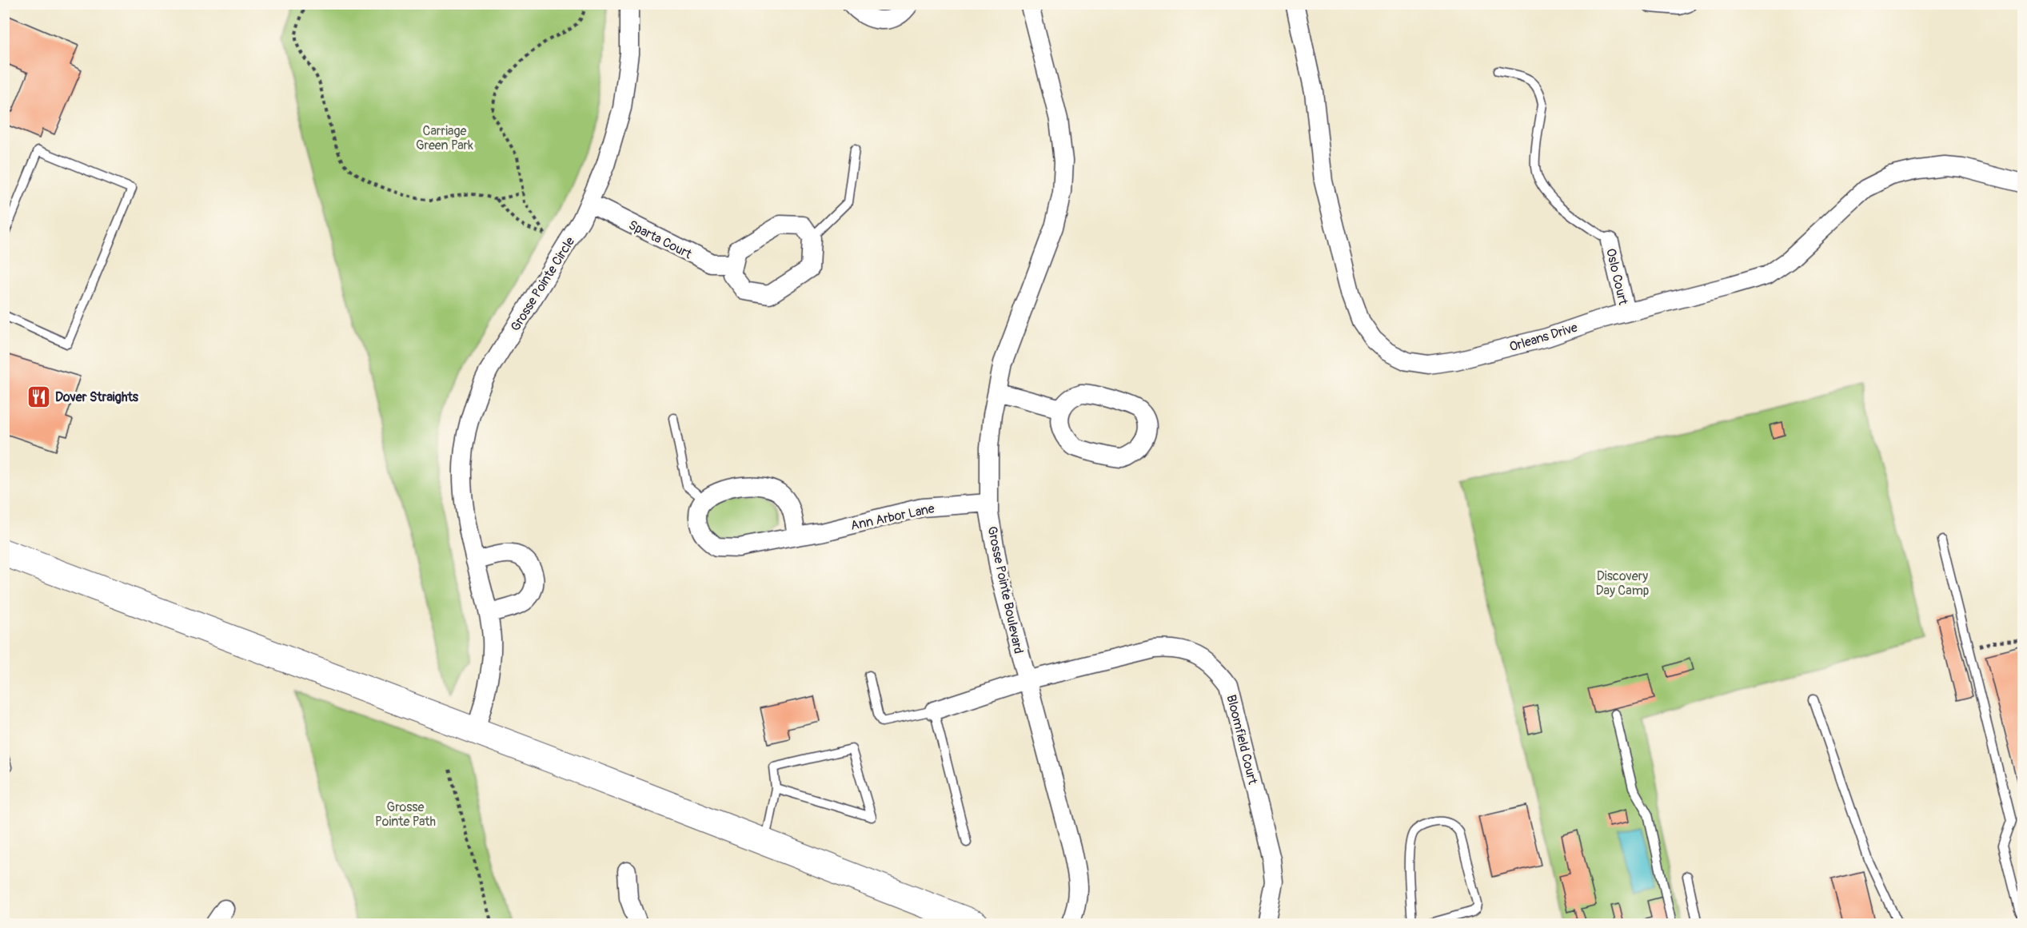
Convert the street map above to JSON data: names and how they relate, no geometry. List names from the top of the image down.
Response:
{
  "streets": {
    "street": [
      "Sparta Court",
      "Oslo Court",
      "Grosse Pointe Circle",
      "Orleans Drive",
      "Ann Arbor Lane",
      "Grosse Pointe Boulevard",
      "Bloomfield Court"
    ]
  },
  "crossings": [
    ["Sparta Court", "Grosse Pointe Circle"],
    ["Oslo Court", "Orleans Drive"],
    ["Ann Arbor Lane", "Grosse Pointe Boulevard"],
    ["Grosse Pointe Boulevard", "Bloomfield Court"]
  ],
  "parks": ["Carriage Green Park", "Discovery Day Camp", "Grosse Pointe Path"],
  "places": {
    "restaurant": ["Dover Straights"]
  }
}
